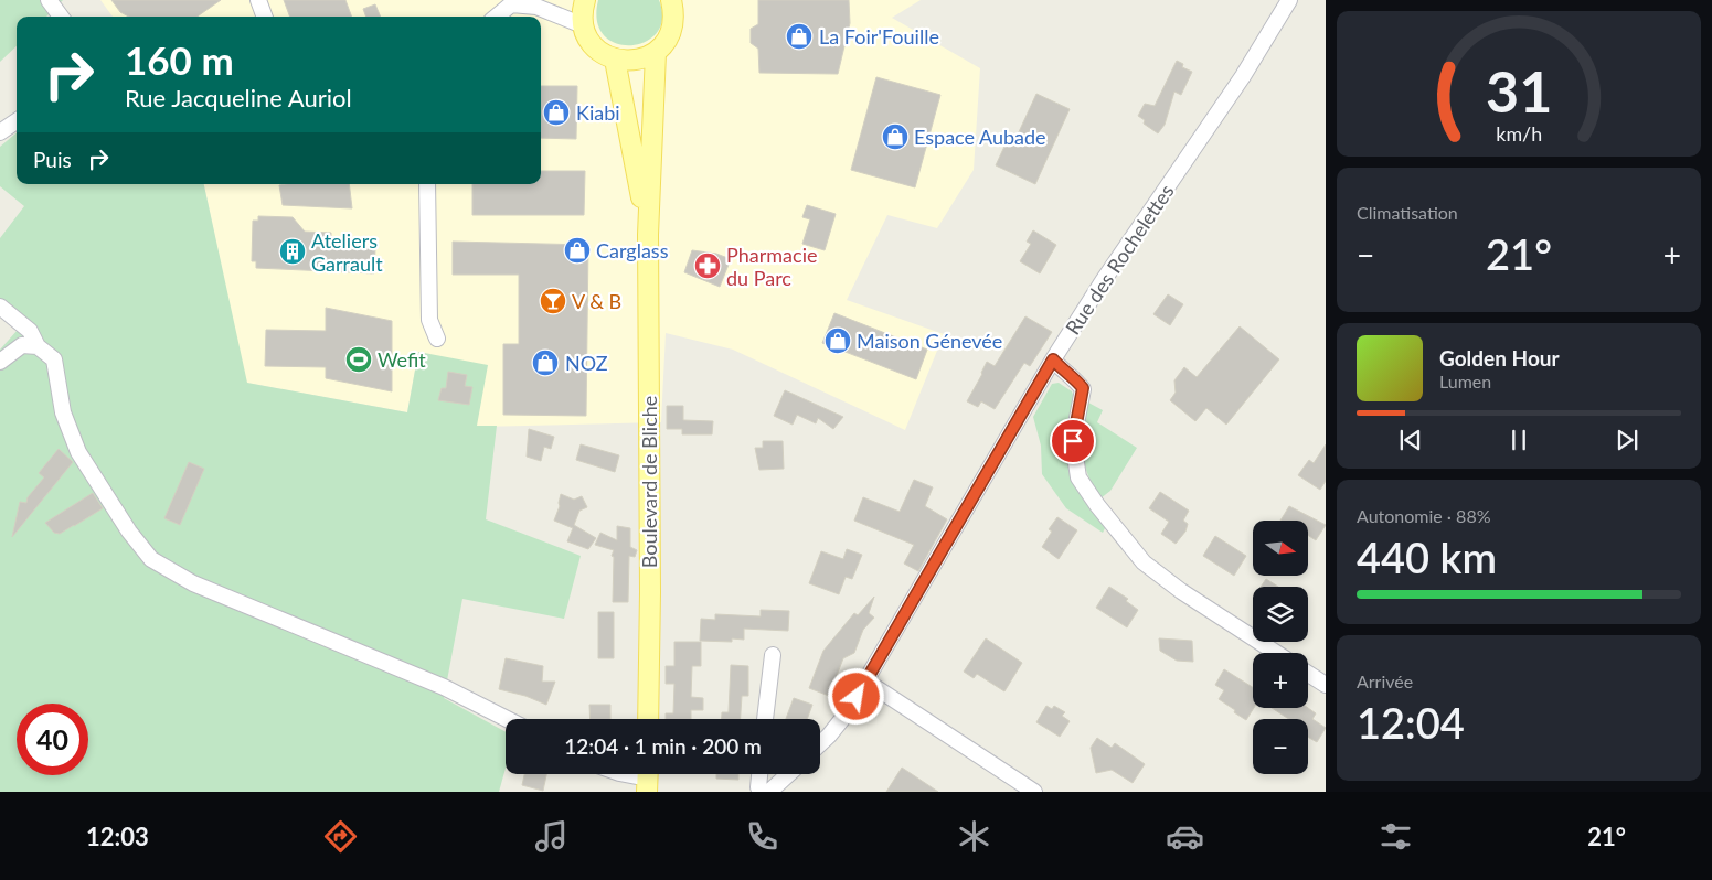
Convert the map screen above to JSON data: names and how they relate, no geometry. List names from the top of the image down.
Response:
{
  "streets": {
    "main road": ["Boulevard de Bliche"],
    "street": ["Rue des Rochelettes"]
  },
  "places": {
    "shop": [
      "La Foir'Fouille",
      "Kiabi",
      "Espace Aubade",
      "Carglass",
      "Maison Génevée",
      "NOZ"
    ],
    "building": ["Ateliers Garrault"],
    "pharmacy": ["Pharmacie du Parc"],
    "bar": ["V & B"],
    "sports": ["Wefit"]
  },
  "north": "right",
  "page": {
    "turn": ["160 m", "Rue Jacqueline Auriol"],
    "then": "Puis",
    "tile": [
      "Climatisation",
      ["Autonomie · 88%", "440 km"],
      ["Arrivée", "12:04"]
    ],
    "heat": ["−", "21°", "+"],
    "song": ["Golden Hour", "Lumen"],
    "map_buttons": ["+", "−"],
    "limit": "40",
    "trip": "12:04 · 1 min · 200 m",
    "tabs": ["12:03", "21°"],
    "gauge": ["31", "km/h"]
  }
}
